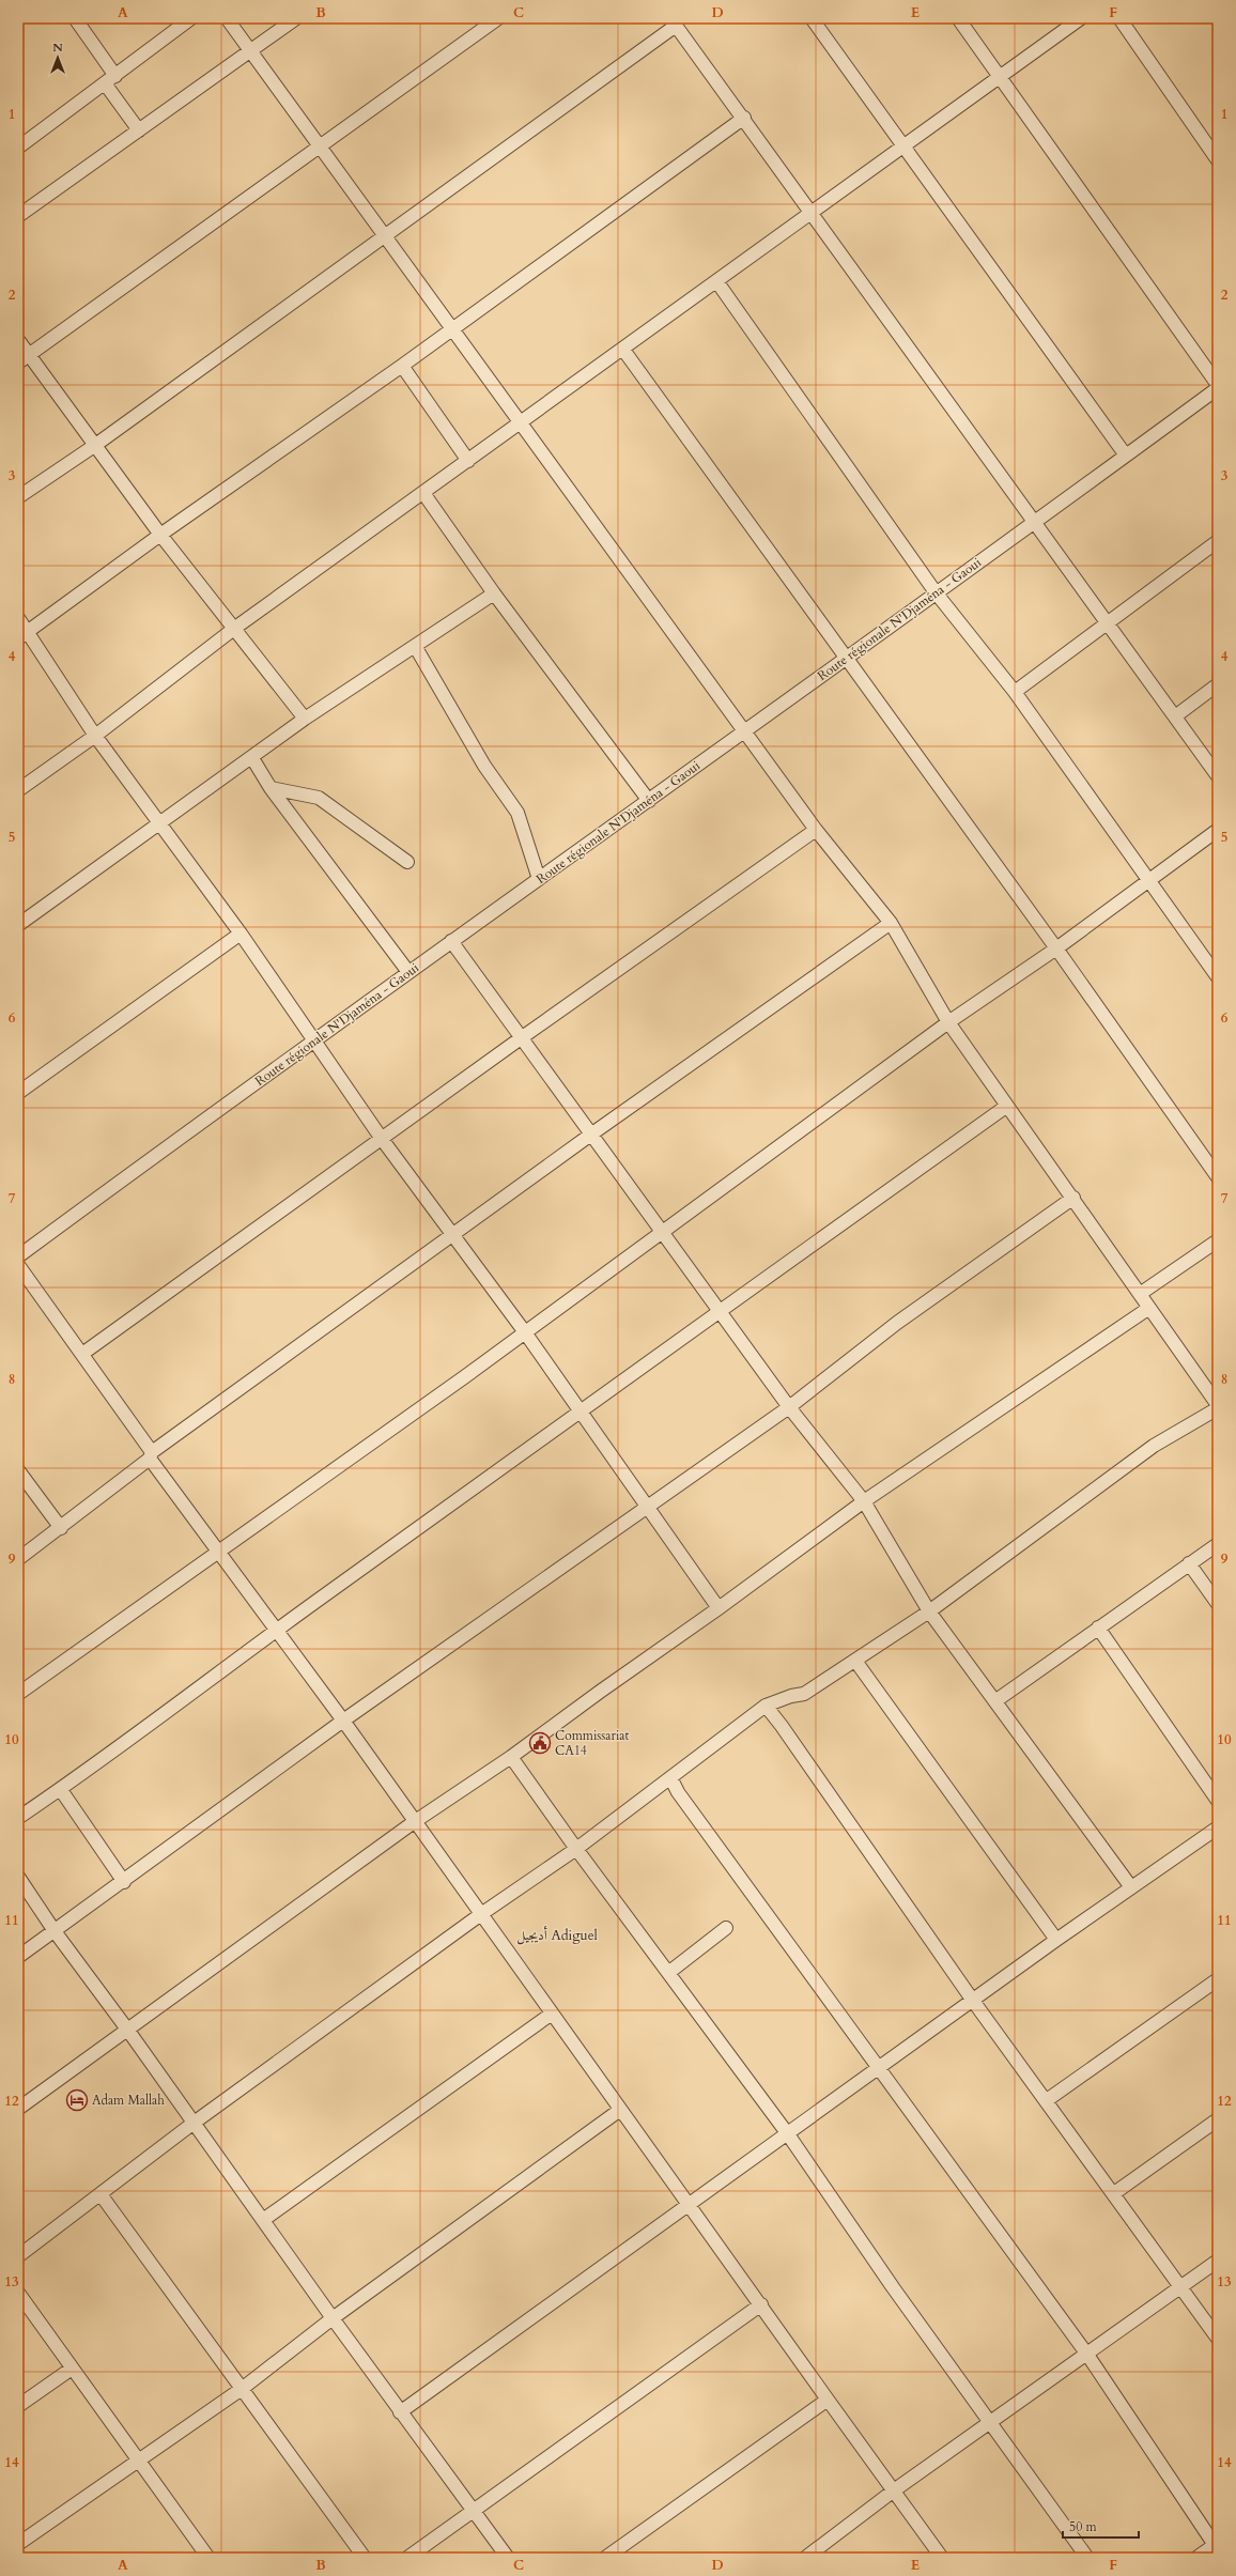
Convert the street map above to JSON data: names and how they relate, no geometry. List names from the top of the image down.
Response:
{
  "streets": {
    "street": ["Route régionale N'Djaména - Gaoui"]
  },
  "districts": ["أديجيل Adiguel"],
  "places": {
    "public building": ["Commissariat CA14"],
    "hotel": ["Adam Mallah"]
  },
  "scale_bar": "50 m",
  "north": "top",
  "grid": {
    "columns": [
      "A",
      "B",
      "C",
      "D",
      "E",
      "F"
    ],
    "rows": [
      "1",
      "2",
      "3",
      "4",
      "5",
      "6",
      "7",
      "8",
      "9",
      "10",
      "11",
      "12",
      "13",
      "14"
    ]
  }
}
